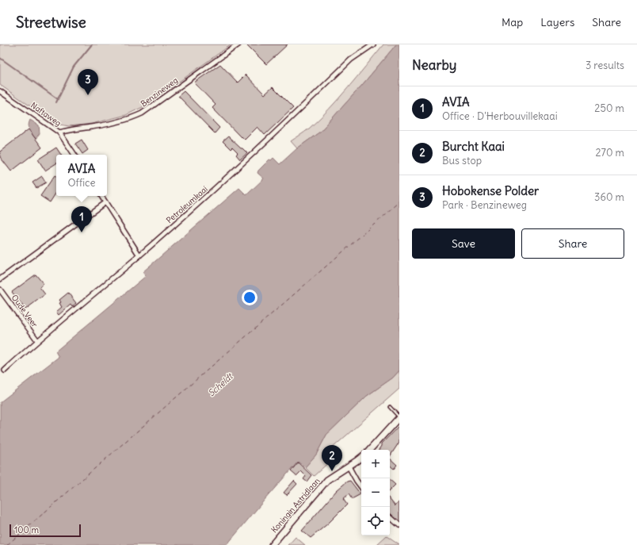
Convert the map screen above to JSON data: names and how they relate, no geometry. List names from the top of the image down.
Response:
{
  "streets": {
    "street": [
      "Benzineweg",
      "Naftaweg",
      "Petroleumkaai",
      "Oude Veer",
      "Koningin Astridlaan"
    ]
  },
  "crossings": [
    ["Benzineweg", "Naftaweg"],
    ["Petroleumkaai", "Oude Veer"]
  ],
  "water": ["Scheldt"],
  "scale_bar": "100 m",
  "page": {
    "header": "Streetwise",
    "nav": ["Map", "Layers", "Share"],
    "heading": ["Nearby", "3 results"],
    "pins": ["3", "1", "2"],
    "list": [
      {
        "mark": "1",
        "name": "AVIA",
        "note": "Office · D'Herbouvillekaai",
        "value": "250 m"
      },
      {
        "mark": "2",
        "name": "Burcht Kaai",
        "note": "Bus stop",
        "value": "270 m"
      },
      {
        "mark": "3",
        "name": "Hobokense Polder",
        "note": "Park · Benzineweg",
        "value": "360 m"
      }
    ],
    "popup": ["AVIA", "Office"],
    "buttons": ["Save", "Share"],
    "map_buttons": ["+", "−"],
    "scale": "100 m"
  }
}
